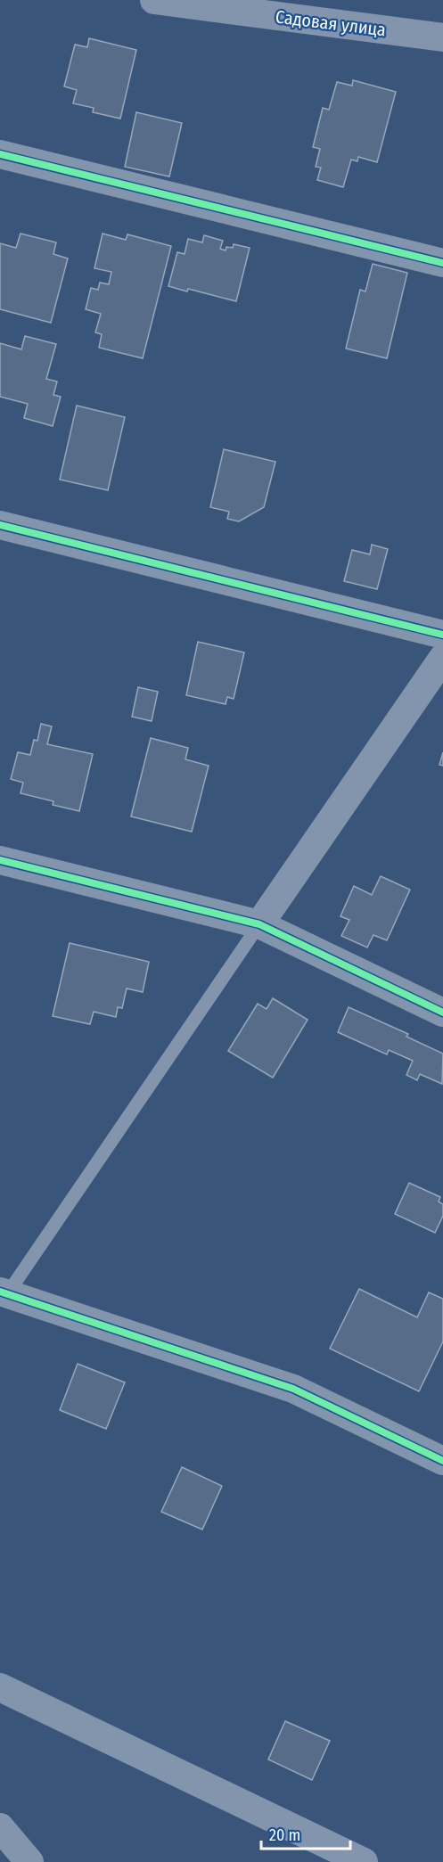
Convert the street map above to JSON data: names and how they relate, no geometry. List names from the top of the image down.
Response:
{
  "streets": {
    "street": ["Садовая улица"]
  },
  "scale_bar": "20 m"
}
